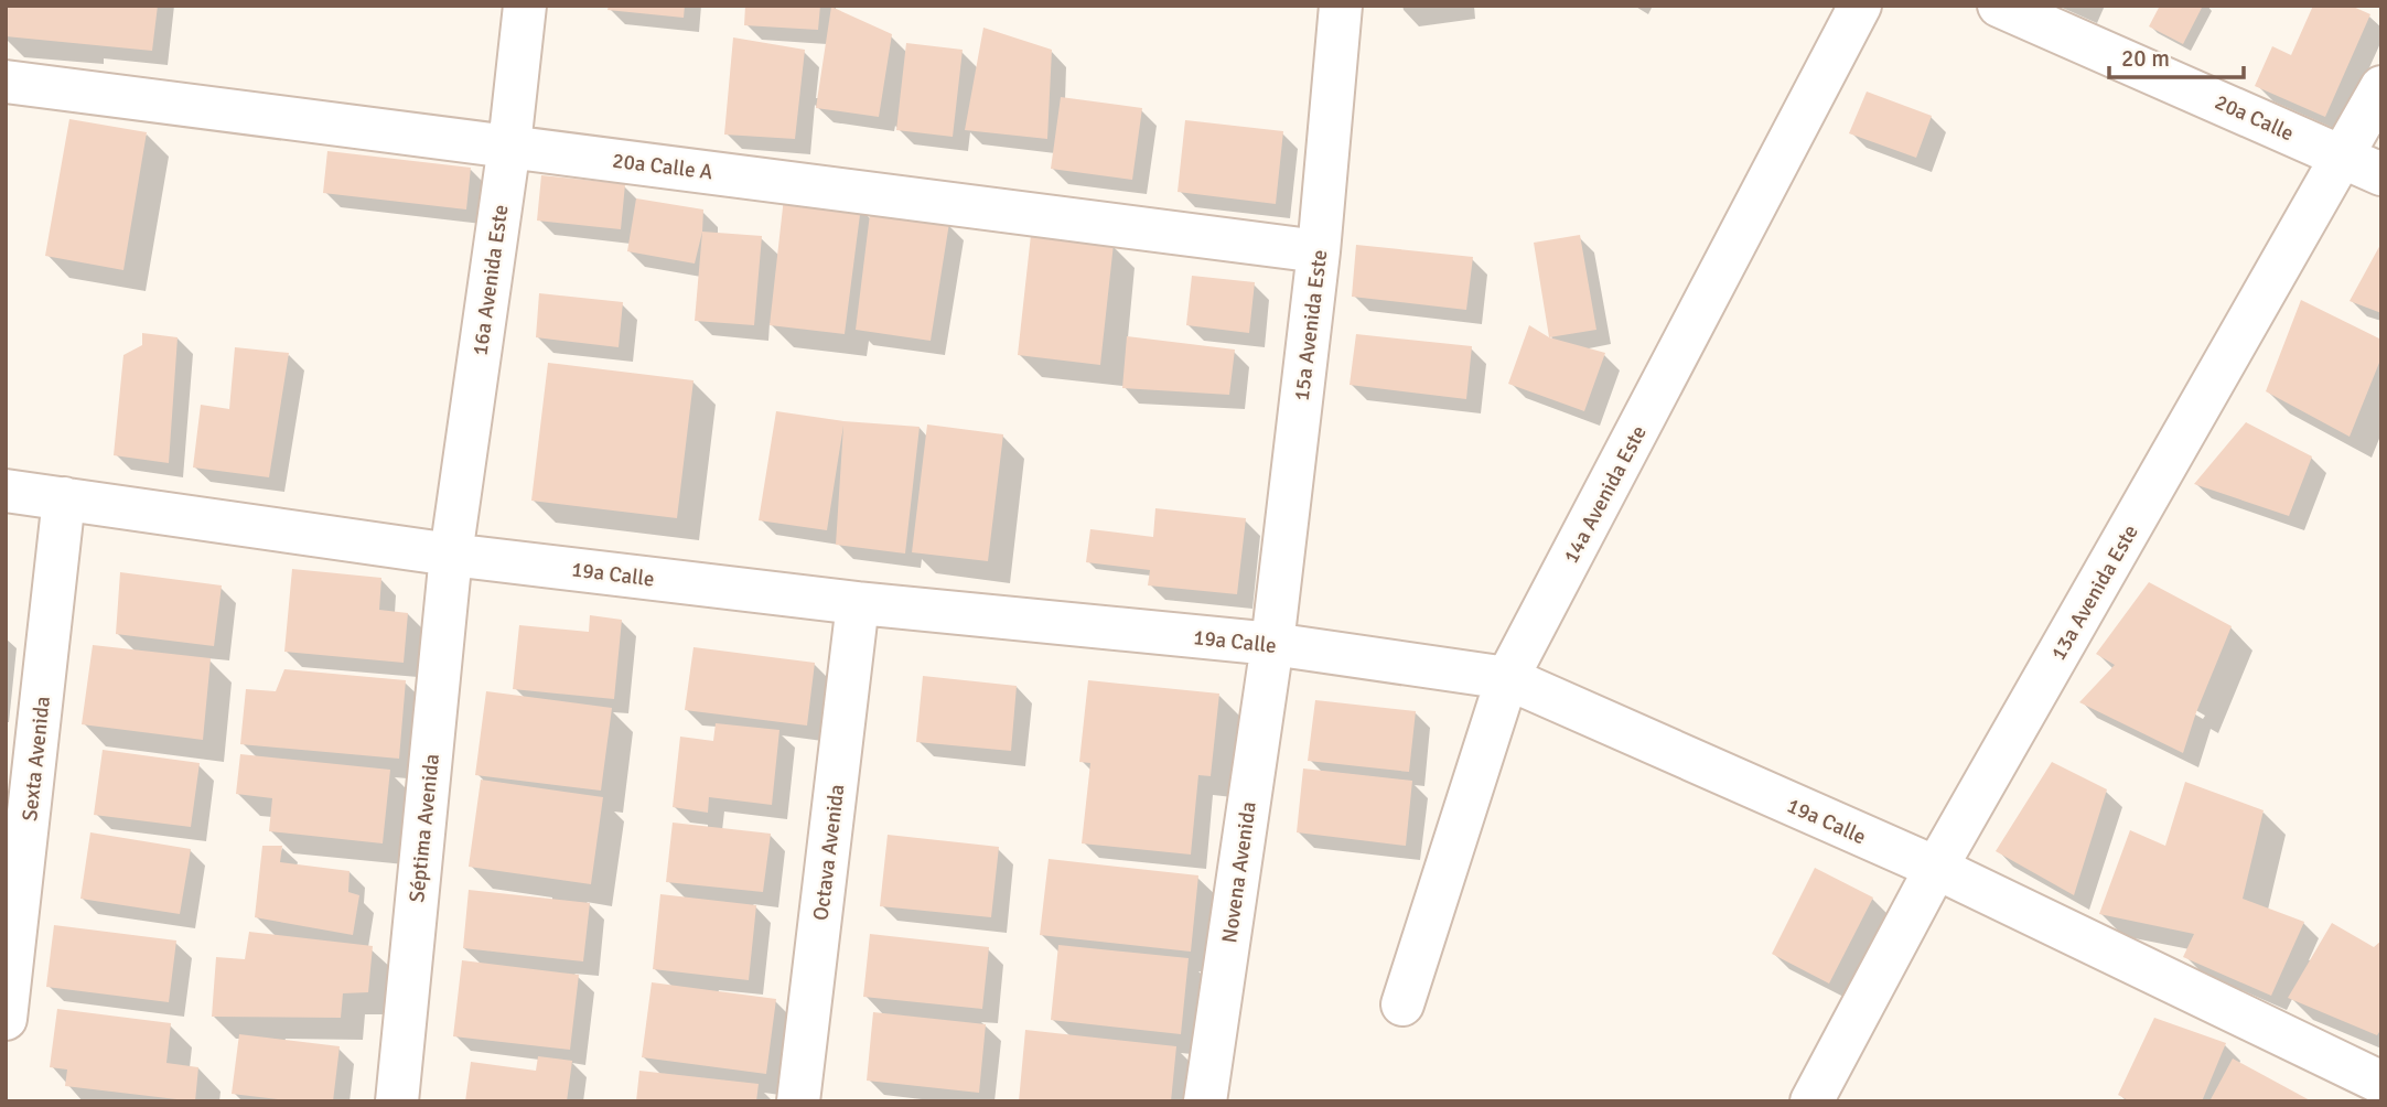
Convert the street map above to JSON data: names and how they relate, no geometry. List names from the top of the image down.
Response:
{
  "streets": {
    "street": [
      "20a Calle",
      "20a Calle A",
      "16a Avenida Este",
      "15a Avenida Este",
      "14a Avenida Este",
      "19a Calle",
      "13a Avenida Este",
      "Sexta Avenida",
      "Séptima Avenida",
      "Octava Avenida",
      "Novena Avenida"
    ]
  },
  "crossings": [
    ["20a Calle", "13a Avenida Este"],
    ["20a Calle A", "16a Avenida Este"],
    ["20a Calle A", "15a Avenida Este"],
    ["16a Avenida Este", "19a Calle"],
    ["16a Avenida Este", "Séptima Avenida"],
    ["15a Avenida Este", "19a Calle"],
    ["15a Avenida Este", "Novena Avenida"],
    ["14a Avenida Este", "19a Calle"],
    ["19a Calle", "13a Avenida Este"],
    ["19a Calle", "Sexta Avenida"],
    ["19a Calle", "Séptima Avenida"],
    ["19a Calle", "Octava Avenida"],
    ["19a Calle", "Novena Avenida"]
  ],
  "scale_bar": "20 m"
}
